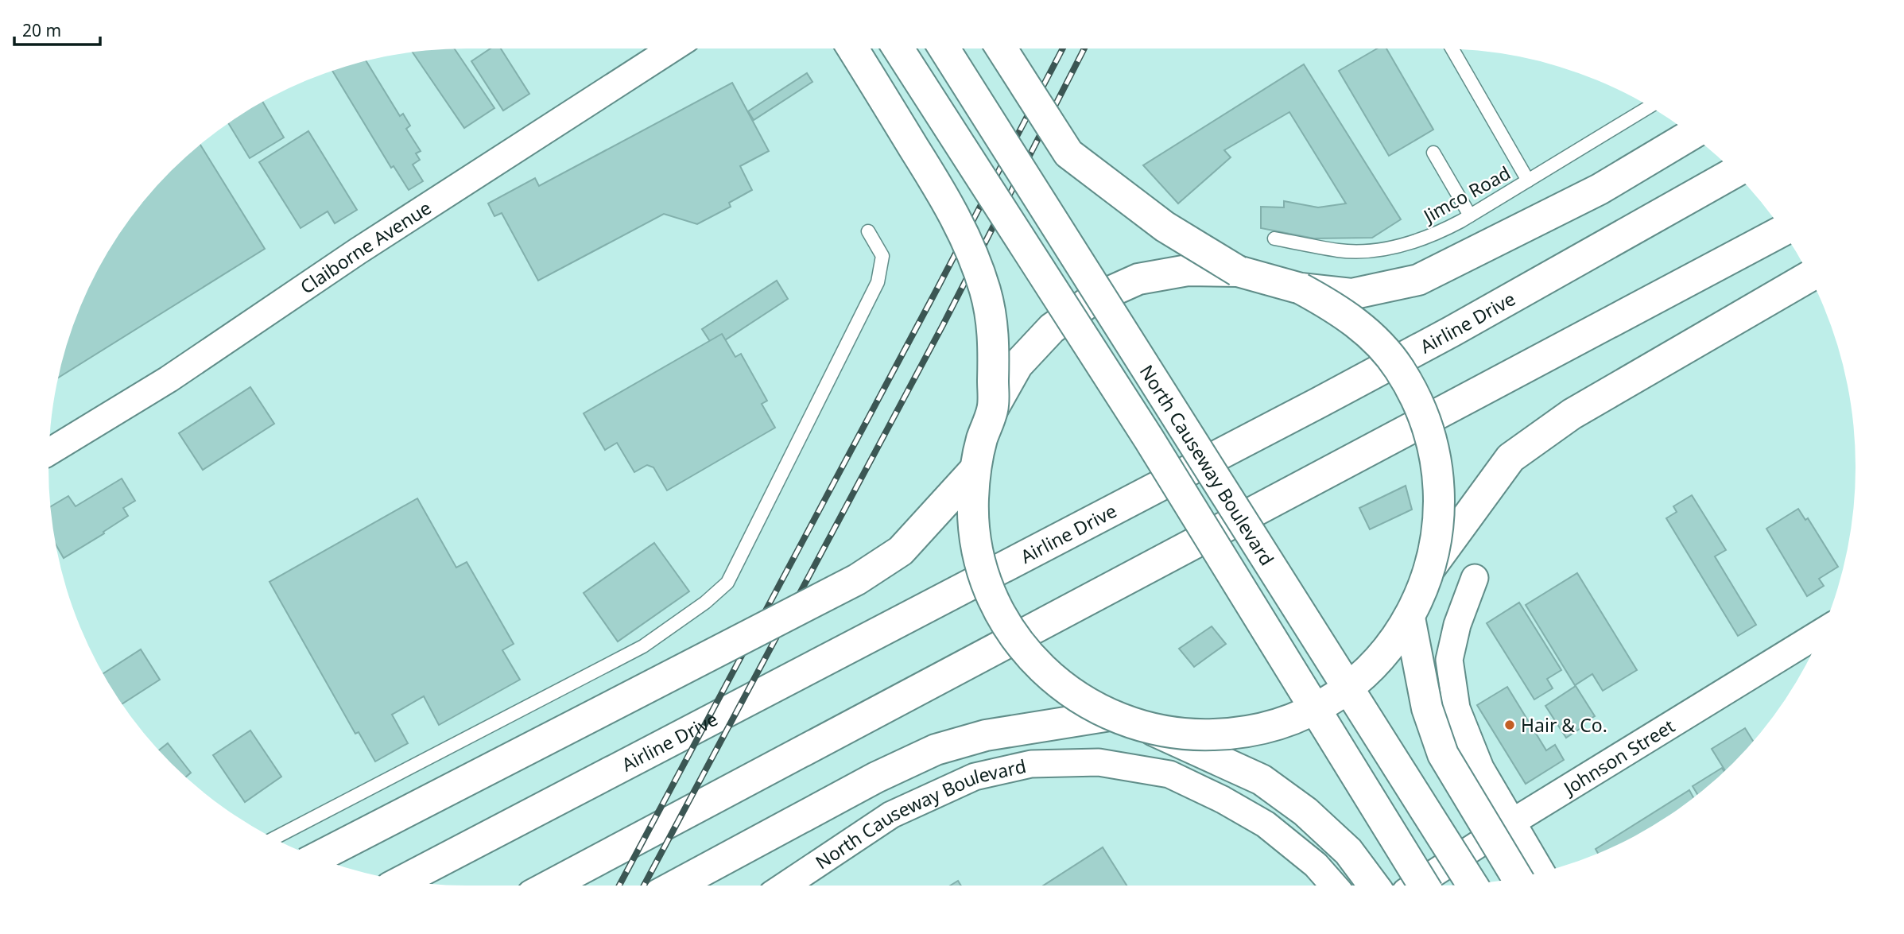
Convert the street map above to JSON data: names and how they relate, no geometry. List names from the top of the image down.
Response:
{
  "streets": {
    "highway": ["Airline Drive", "North Causeway Boulevard"],
    "street": ["Claiborne Avenue", "Johnson Street"],
    "lane": ["Jimco Road"]
  },
  "places": ["Hair & Co."],
  "scale_bar": "20 m"
}
